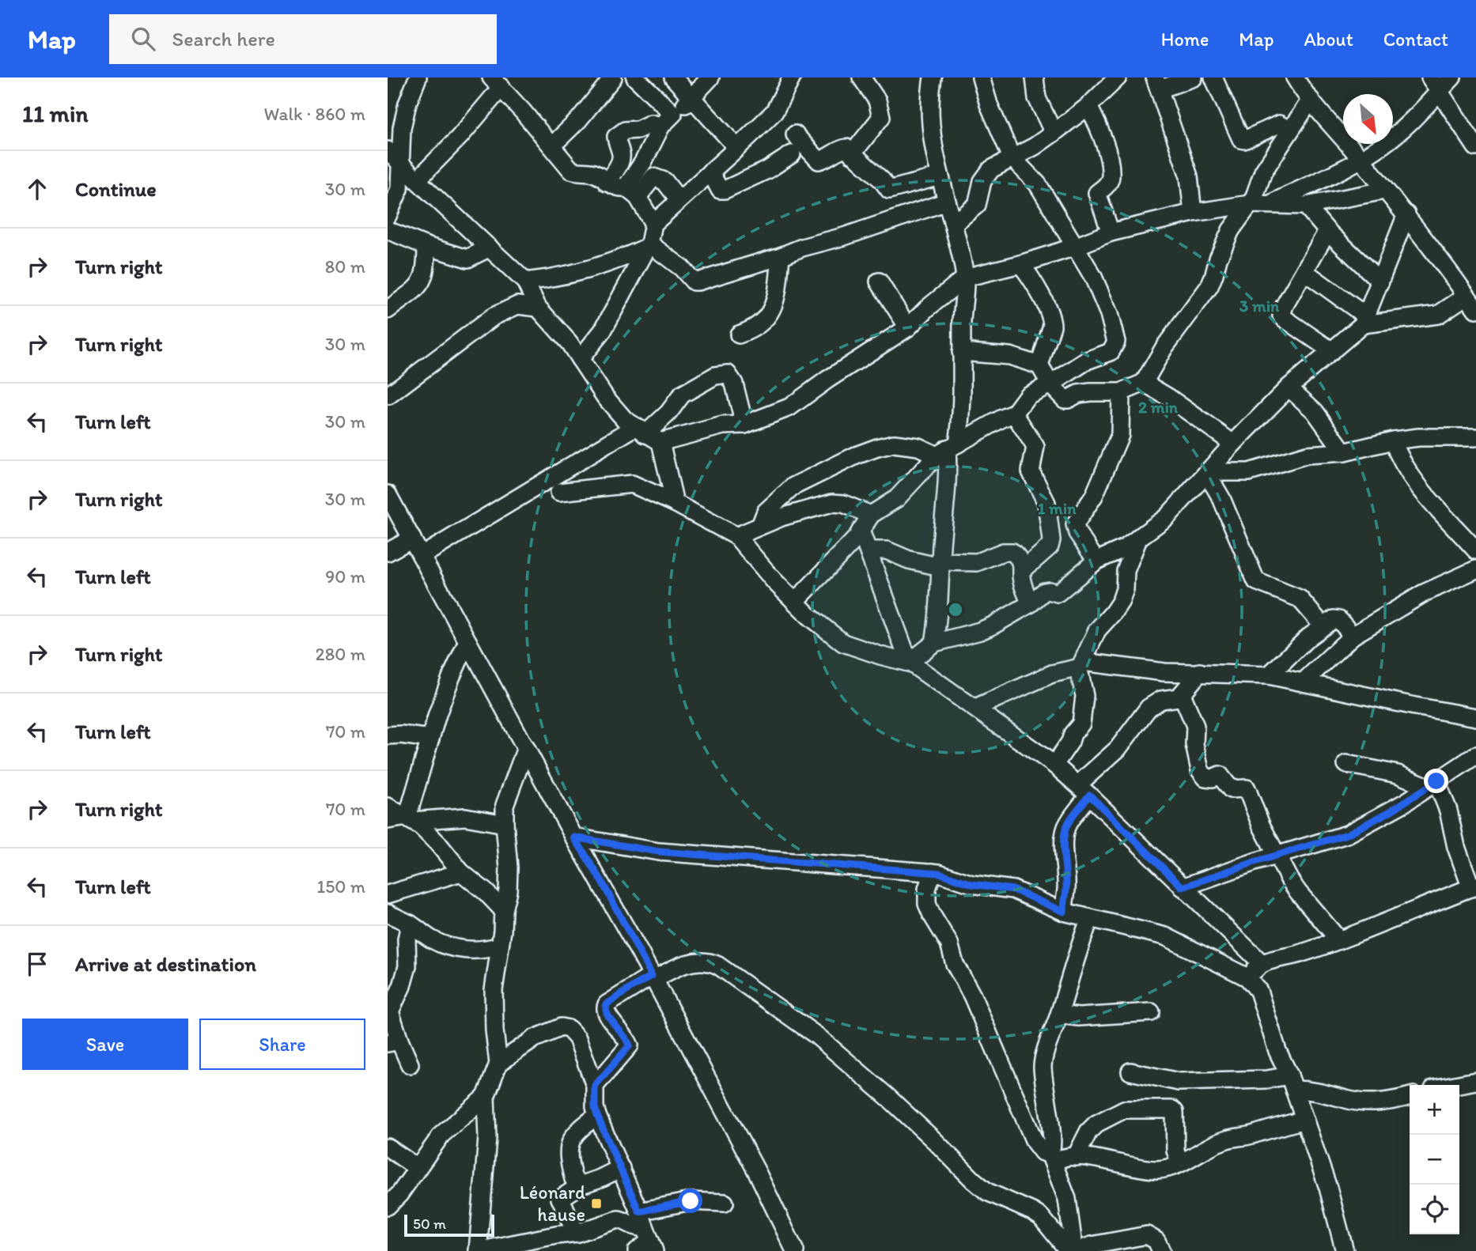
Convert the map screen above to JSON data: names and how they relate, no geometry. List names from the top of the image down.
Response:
{
  "places": {
    "transit": ["Léonard hause"]
  },
  "scale_bar": "50 m",
  "north": "bottom right",
  "page": {
    "header": "Map",
    "search": "Search here",
    "nav": [
      "Home",
      "Map",
      "About",
      "Contact"
    ],
    "heading": ["11 min", "Walk · 860 m"],
    "list": [
      ["Continue", "30 m"],
      ["Turn right", "80 m"],
      ["Turn right", "30 m"],
      ["Turn left", "30 m"],
      ["Turn right", "30 m"],
      ["Turn left", "90 m"],
      ["Turn right", "280 m"],
      ["Turn left", "70 m"],
      ["Turn right", "70 m"],
      ["Turn left", "150 m"],
      "Arrive at destination"
    ],
    "buttons": ["Save", "Share"],
    "map_buttons": ["+", "−"],
    "scale": "50 m"
  },
  "rings": ["3 min", "2 min", "1 min"]
}
